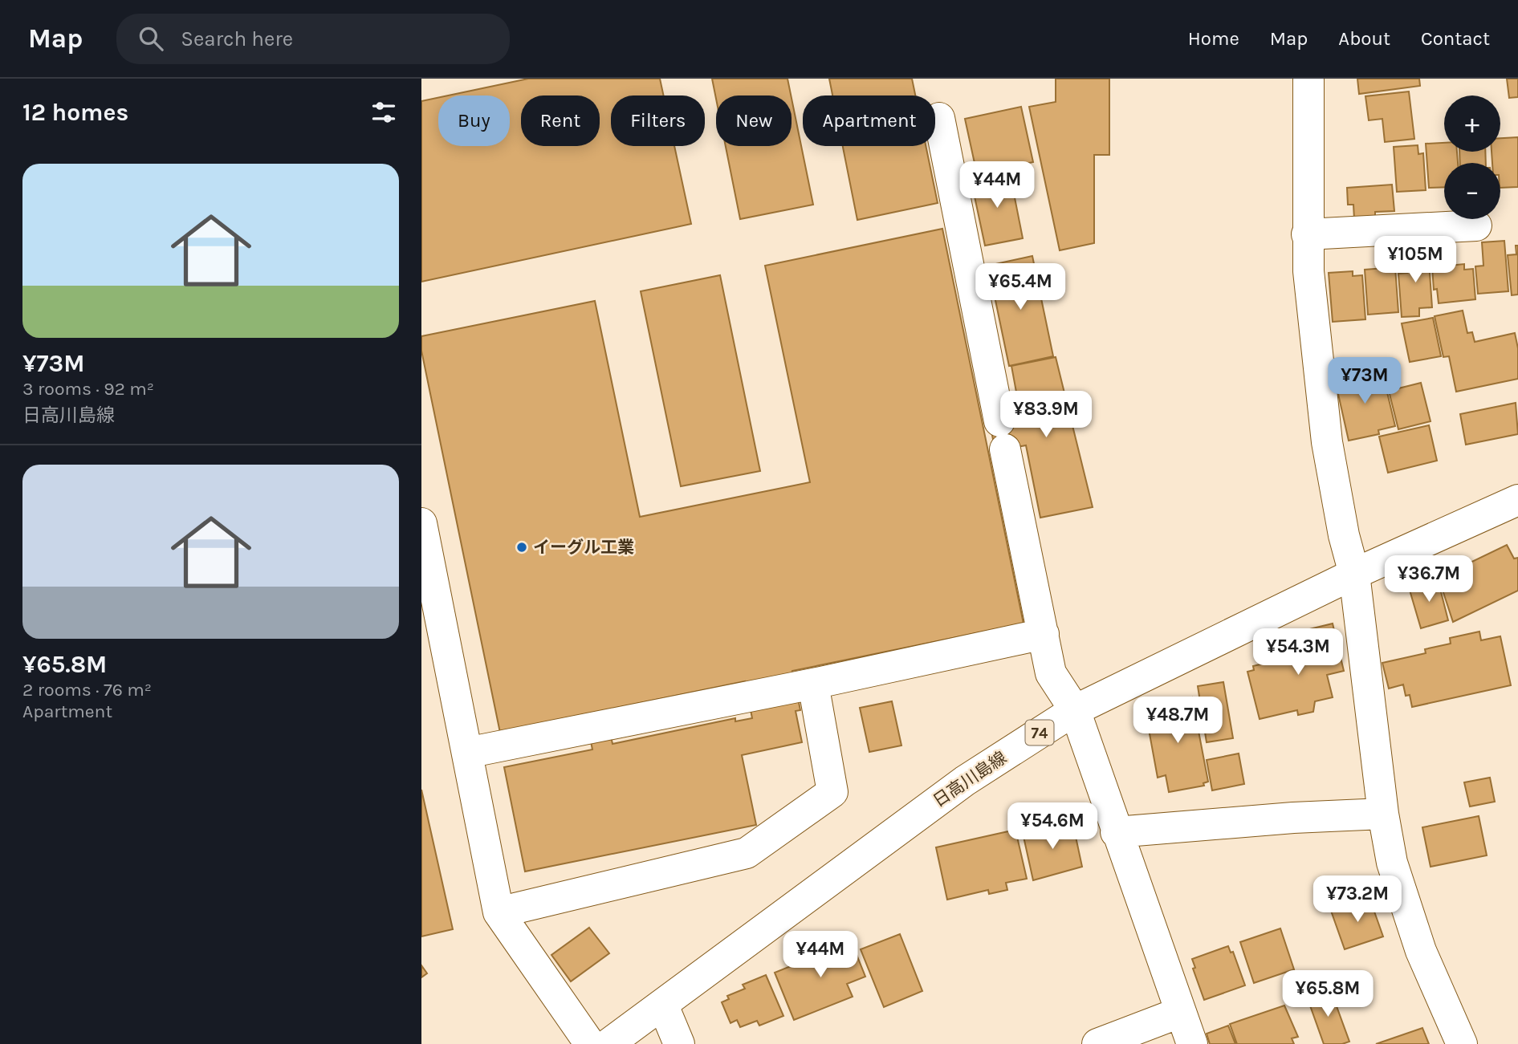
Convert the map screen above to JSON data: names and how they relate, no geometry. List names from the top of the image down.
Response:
{
  "streets": {
    "street": ["74", "日高川島線"]
  },
  "places": ["イーグル工業"],
  "page": {
    "header": "Map",
    "search": "Search here",
    "nav": [
      "Home",
      "Map",
      "About",
      "Contact"
    ],
    "heading": "12 homes",
    "map_buttons": ["+", "−"],
    "chip": [
      "Buy",
      "Rent",
      "Filters",
      "New",
      "Apartment"
    ],
    "list": [
      {
        "name": "¥73M",
        "note": "3 rooms · 92 m² · 日高川島線"
      },
      {
        "name": "¥65.8M",
        "note": "2 rooms · 76 m² · Apartment"
      }
    ],
    "price": [
      "¥44M",
      "¥105M",
      "¥65.4M",
      "¥73M",
      "¥83.9M",
      "¥36.7M",
      "¥54.3M",
      "¥48.7M",
      "¥54.6M",
      "¥73.2M",
      "¥44M",
      "¥65.8M"
    ]
  }
}
